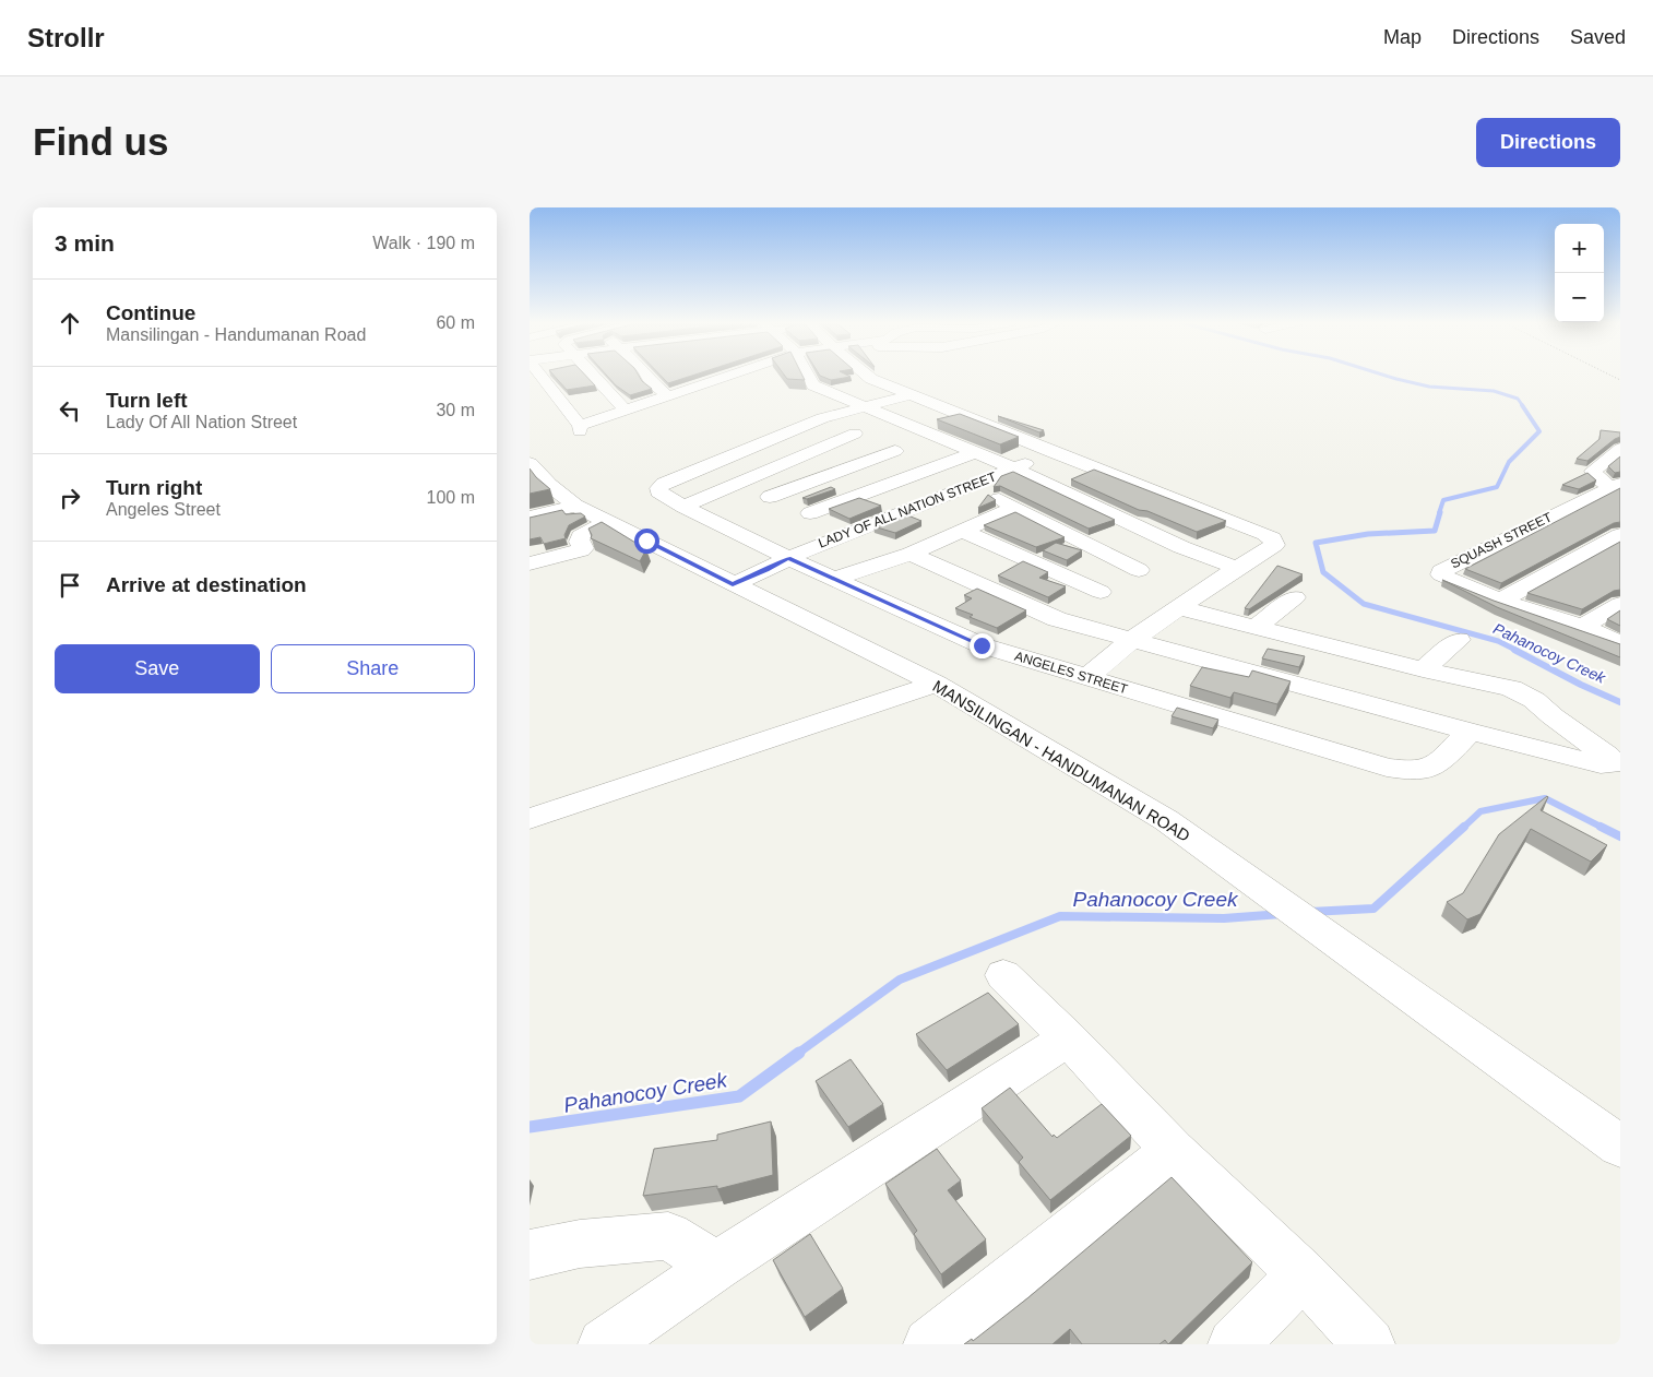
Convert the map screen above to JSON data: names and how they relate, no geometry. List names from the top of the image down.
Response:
{
  "streets": {
    "street": [
      "LADY OF ALL NATION STREET",
      "SQUASH STREET",
      "ANGELES STREET",
      "MANSILINGAN - HANDUMANAN ROAD"
    ]
  },
  "crossings": [
    ["LADY OF ALL NATION STREET", "ANGELES STREET"],
    ["LADY OF ALL NATION STREET", "MANSILINGAN - HANDUMANAN ROAD"]
  ],
  "water": ["Pahanocoy Creek"],
  "page": {
    "header": "Strollr",
    "nav": ["Map", "Directions", "Saved"],
    "buttons": [
      "Directions",
      ["Save", "Share"]
    ],
    "title": "Find us",
    "heading": ["3 min", "Walk · 190 m"],
    "map_buttons": ["+", "−"],
    "list": [
      ["Continue", "Mansilingan - Handumanan Road", "60 m"],
      ["Turn left", "Lady Of All Nation Street", "30 m"],
      ["Turn right", "Angeles Street", "100 m"],
      "Arrive at destination"
    ]
  }
}
